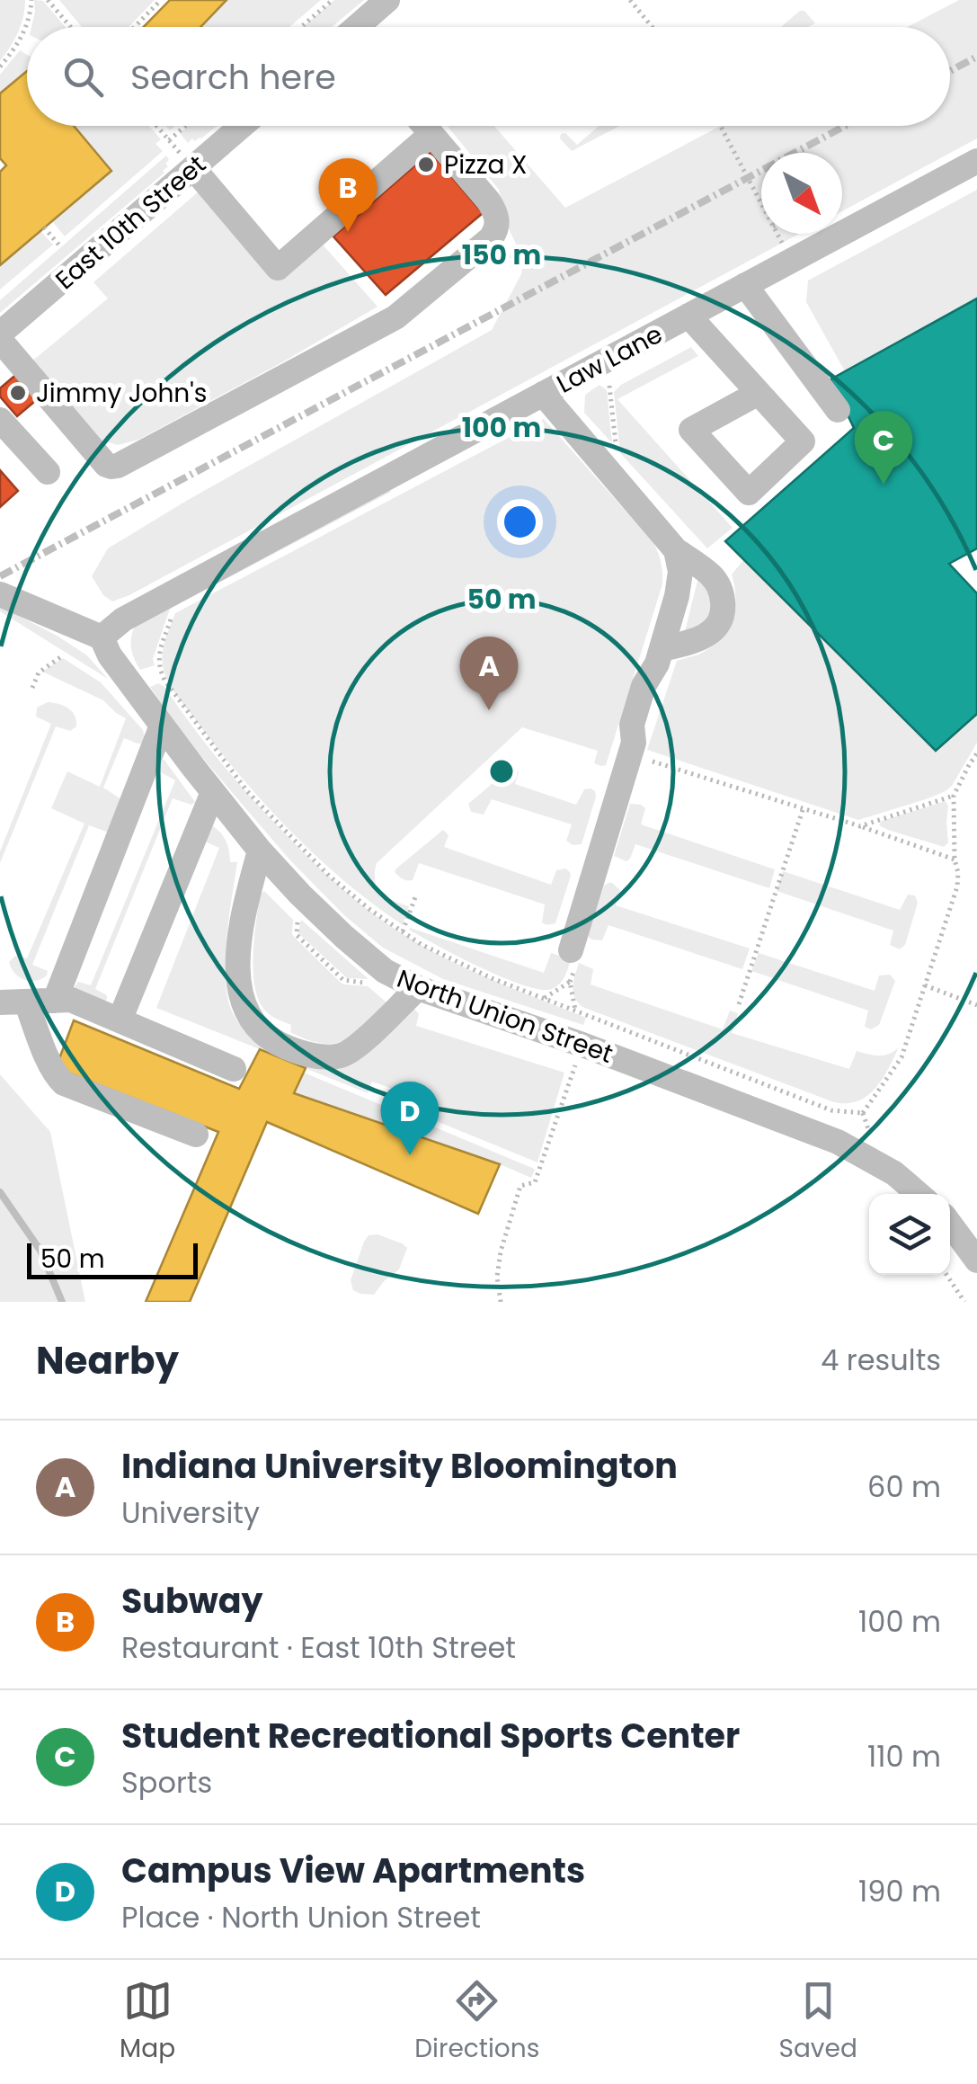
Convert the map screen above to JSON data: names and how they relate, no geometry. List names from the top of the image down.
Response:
{
  "streets": {
    "street": ["East 10th Street", "Law Lane", "North Union Street"]
  },
  "crossings": [
    ["Law Lane", "North Union Street"]
  ],
  "places": ["Pizza X", "Jimmy John's"],
  "scale_bar": "50 m",
  "north": "bottom right",
  "page": {
    "search": "Search here",
    "pins": [
      "B",
      "C",
      "A",
      "D"
    ],
    "scale": "50 m",
    "heading": ["Nearby", "4 results"],
    "list": [
      {
        "mark": "A",
        "name": "Indiana University Bloomington",
        "note": "University",
        "value": "60 m"
      },
      {
        "mark": "B",
        "name": "Subway",
        "note": "Restaurant · East 10th Street",
        "value": "100 m"
      },
      {
        "mark": "C",
        "name": "Student Recreational Sports Center",
        "note": "Sports",
        "value": "110 m"
      },
      {
        "mark": "D",
        "name": "Campus View Apartments",
        "note": "Place · North Union Street",
        "value": "190 m"
      }
    ],
    "nav": ["Map", "Directions", "Saved"]
  },
  "rings": ["150 m", "100 m", "50 m"]
}
